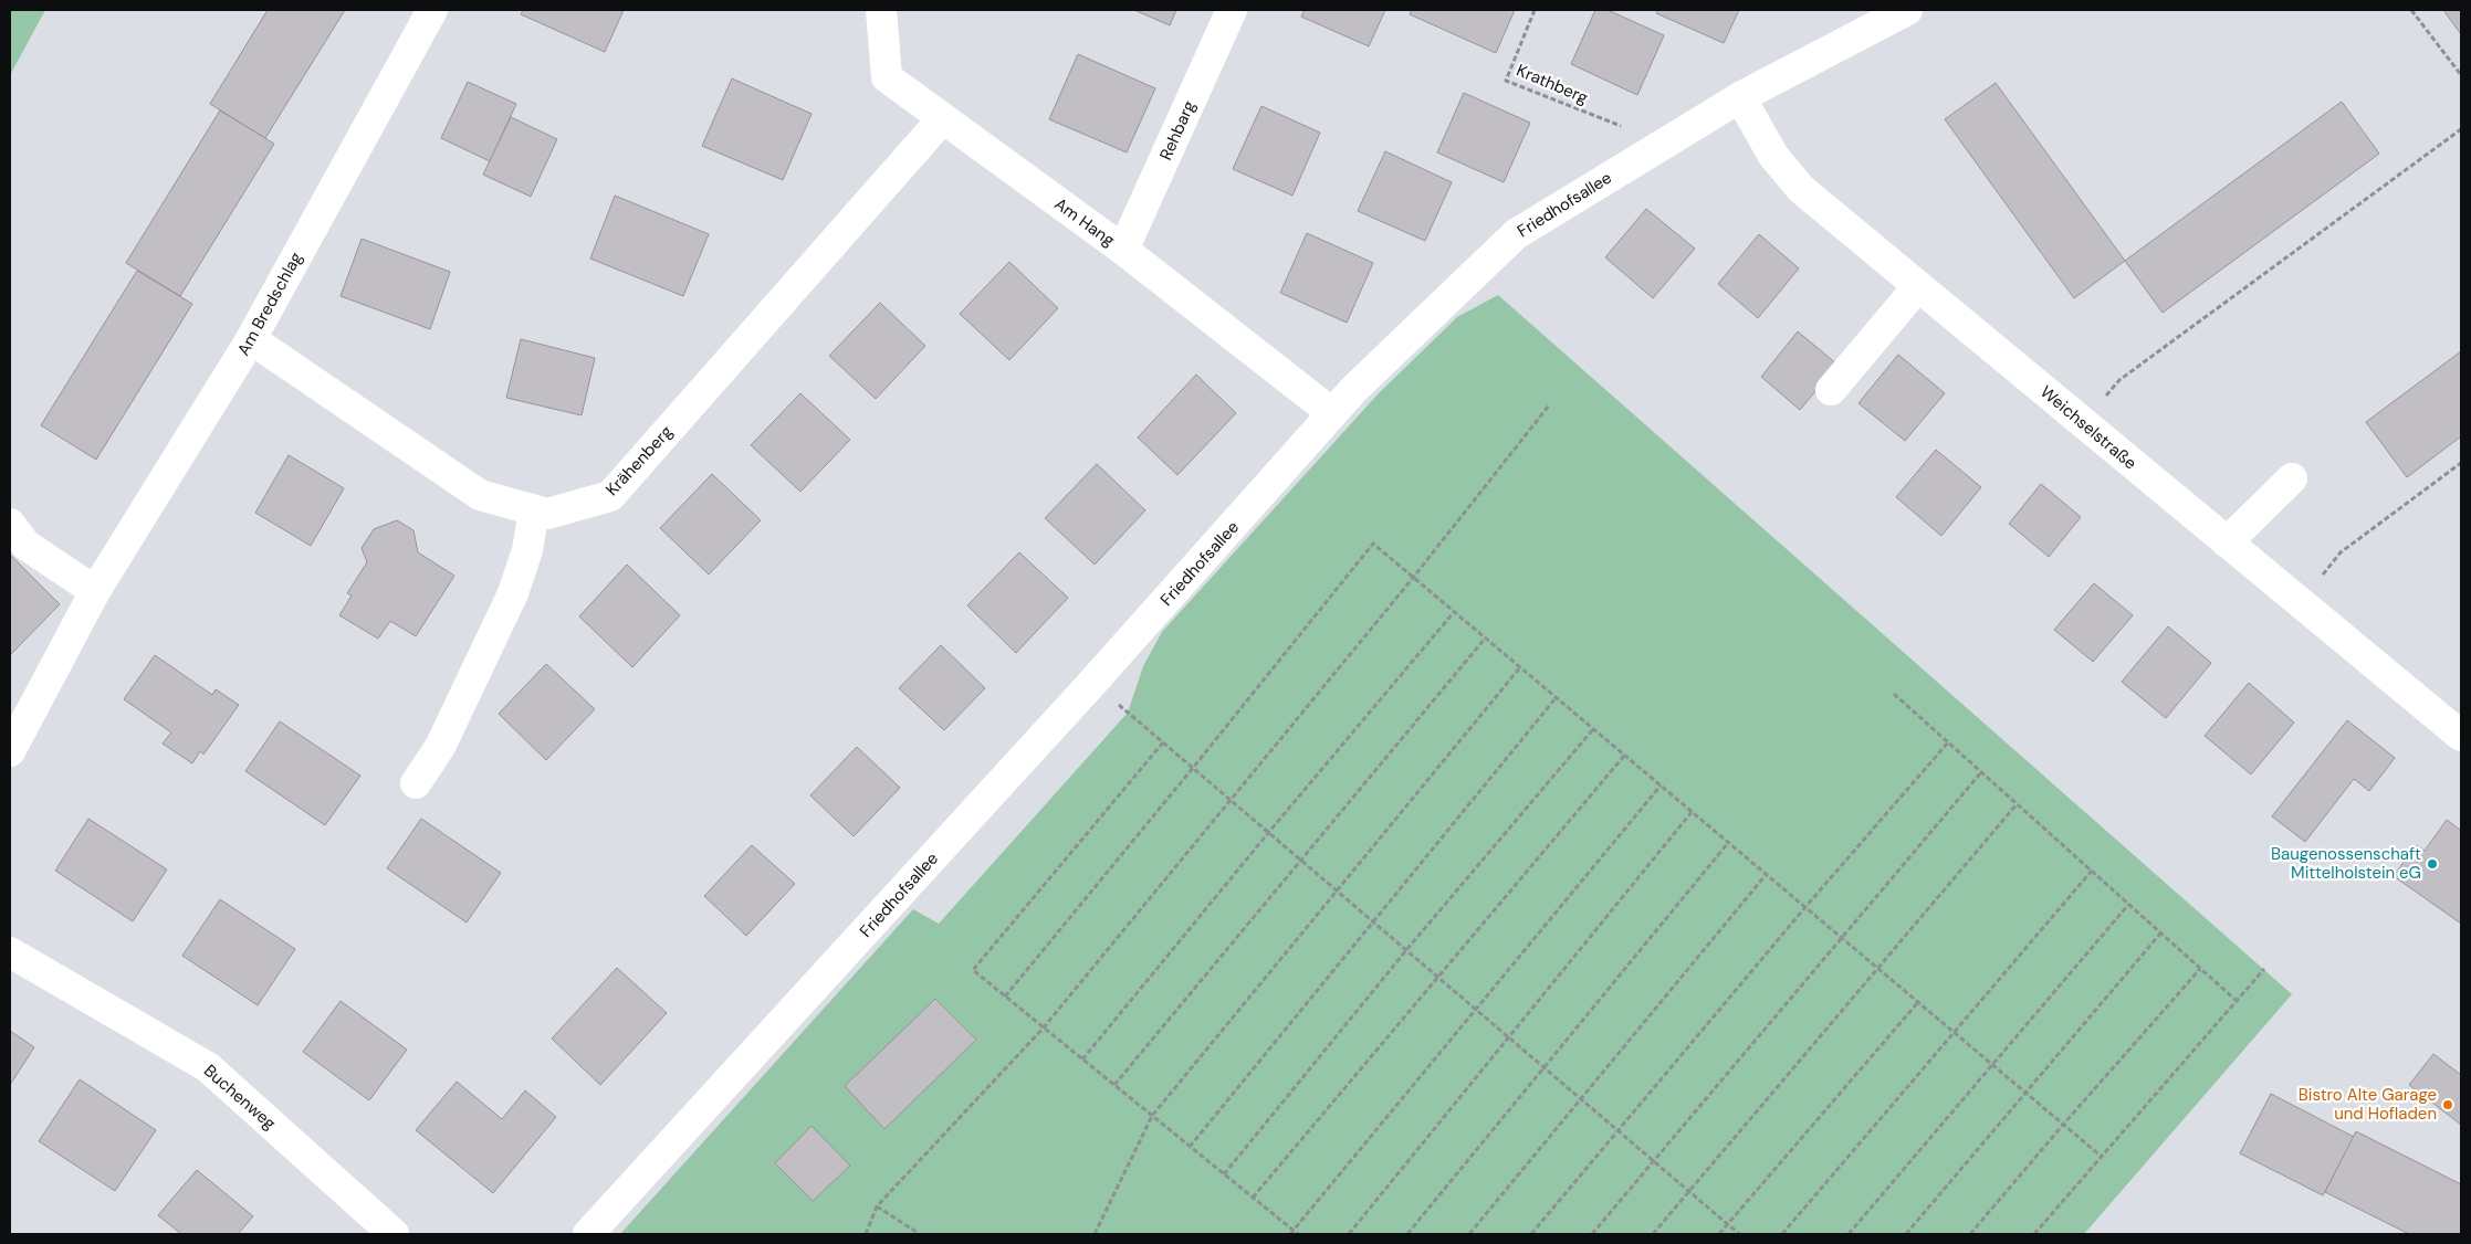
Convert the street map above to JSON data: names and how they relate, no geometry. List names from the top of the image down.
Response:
{
  "streets": {
    "street": [
      "Rehbarg",
      "Friedhofsallee",
      "Am Hang",
      "Am Bredschlag",
      "Weichselstraße",
      "Krähenberg",
      "Buchenweg"
    ],
    "path": ["Krathberg"]
  },
  "crossings": [
    ["Krathberg", "Friedhofsallee"],
    ["Rehbarg", "Am Hang"],
    ["Friedhofsallee", "Am Hang"],
    ["Friedhofsallee", "Weichselstraße"],
    ["Am Hang", "Krähenberg"],
    ["Am Bredschlag", "Krähenberg"]
  ],
  "places": ["Baugenossenschaft Mittelholstein eG", "Bistro Alte Garage und Hofladen"]
}
